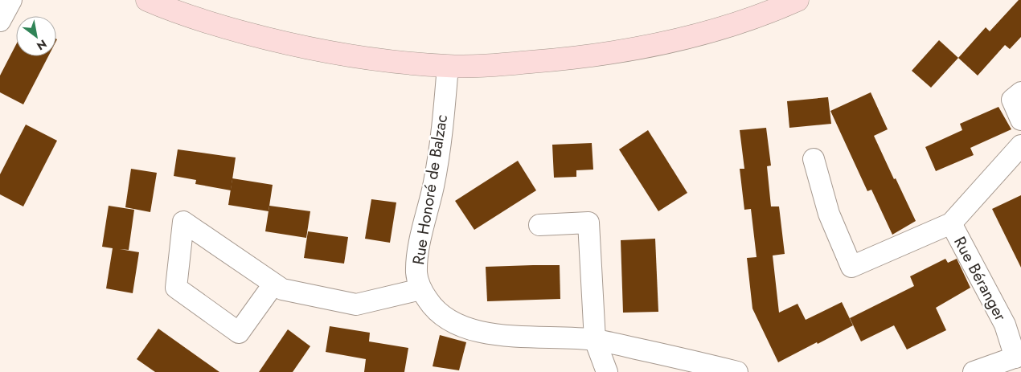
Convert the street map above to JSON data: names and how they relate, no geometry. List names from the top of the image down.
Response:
{
  "streets": {
    "street": ["Rue Honoré de Balzac", "Rue Béranger"]
  },
  "north": "bottom right"
}
